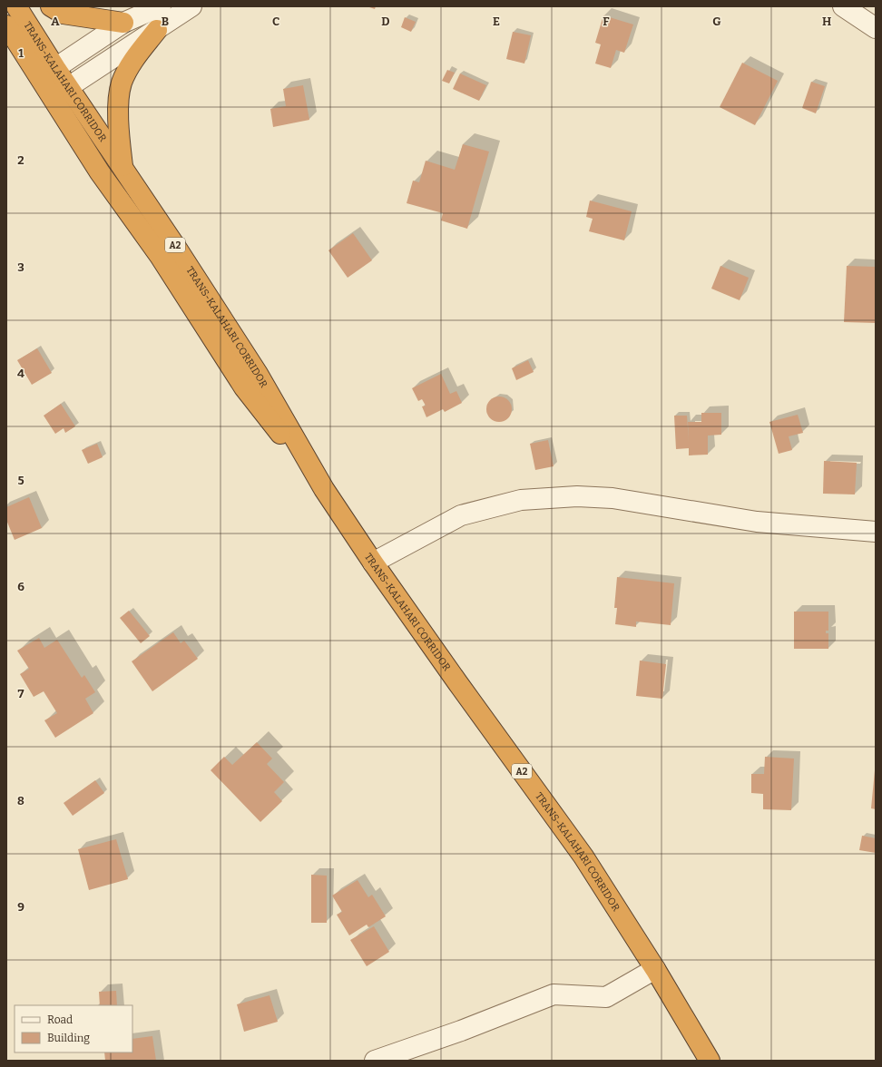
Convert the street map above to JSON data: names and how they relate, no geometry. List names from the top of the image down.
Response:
{
  "streets": {
    "highway": ["TRANS-KALAHARI CORRIDOR", "A2"]
  },
  "legend": ["Road", "Building"],
  "grid": {
    "columns": [
      "A",
      "B",
      "C",
      "D",
      "E",
      "F",
      "G",
      "H"
    ],
    "rows": [
      "1",
      "2",
      "3",
      "4",
      "5",
      "6",
      "7",
      "8",
      "9"
    ]
  }
}
